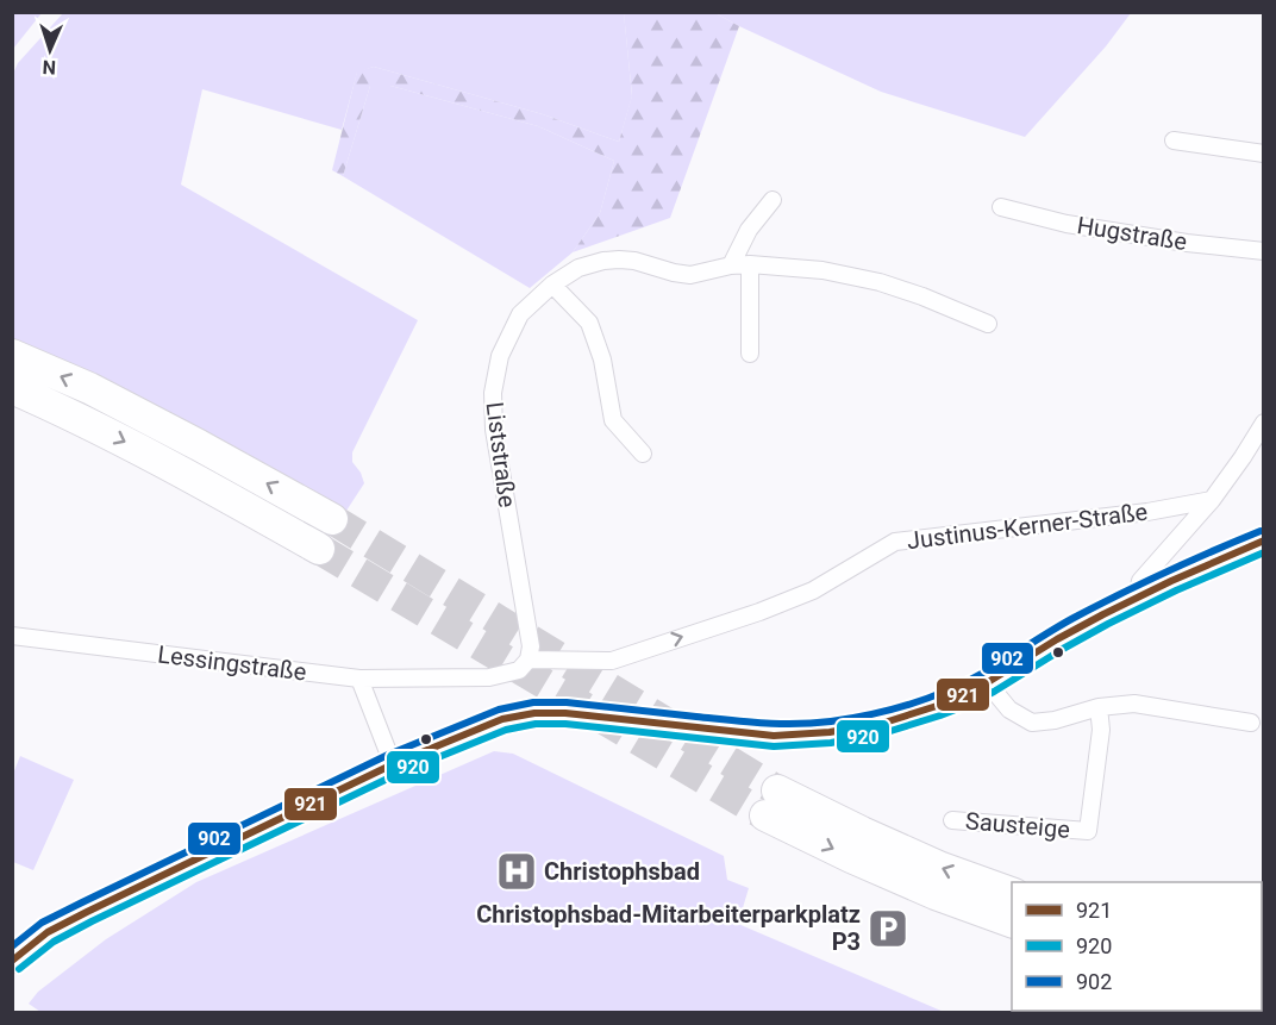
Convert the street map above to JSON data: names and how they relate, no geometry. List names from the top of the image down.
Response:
{
  "streets": {
    "street": [
      "Hugstraße",
      "Liststraße",
      "Justinus-Kerner-Straße",
      "Lessingstraße",
      "Sausteige"
    ]
  },
  "crossings": [
    ["Liststraße", "Justinus-Kerner-Straße"],
    ["Justinus-Kerner-Straße", "Lessingstraße"]
  ],
  "one_way": ["Justinus-Kerner-Straße"],
  "places": {
    "hospital": ["Christophsbad"],
    "parking": ["Christophsbad-Mitarbeiterparkplatz P3"]
  },
  "lines": ["transit line 902", "transit line 921", "transit line 920"],
  "legend": ["921", "920", "902"],
  "north": "bottom"
}
